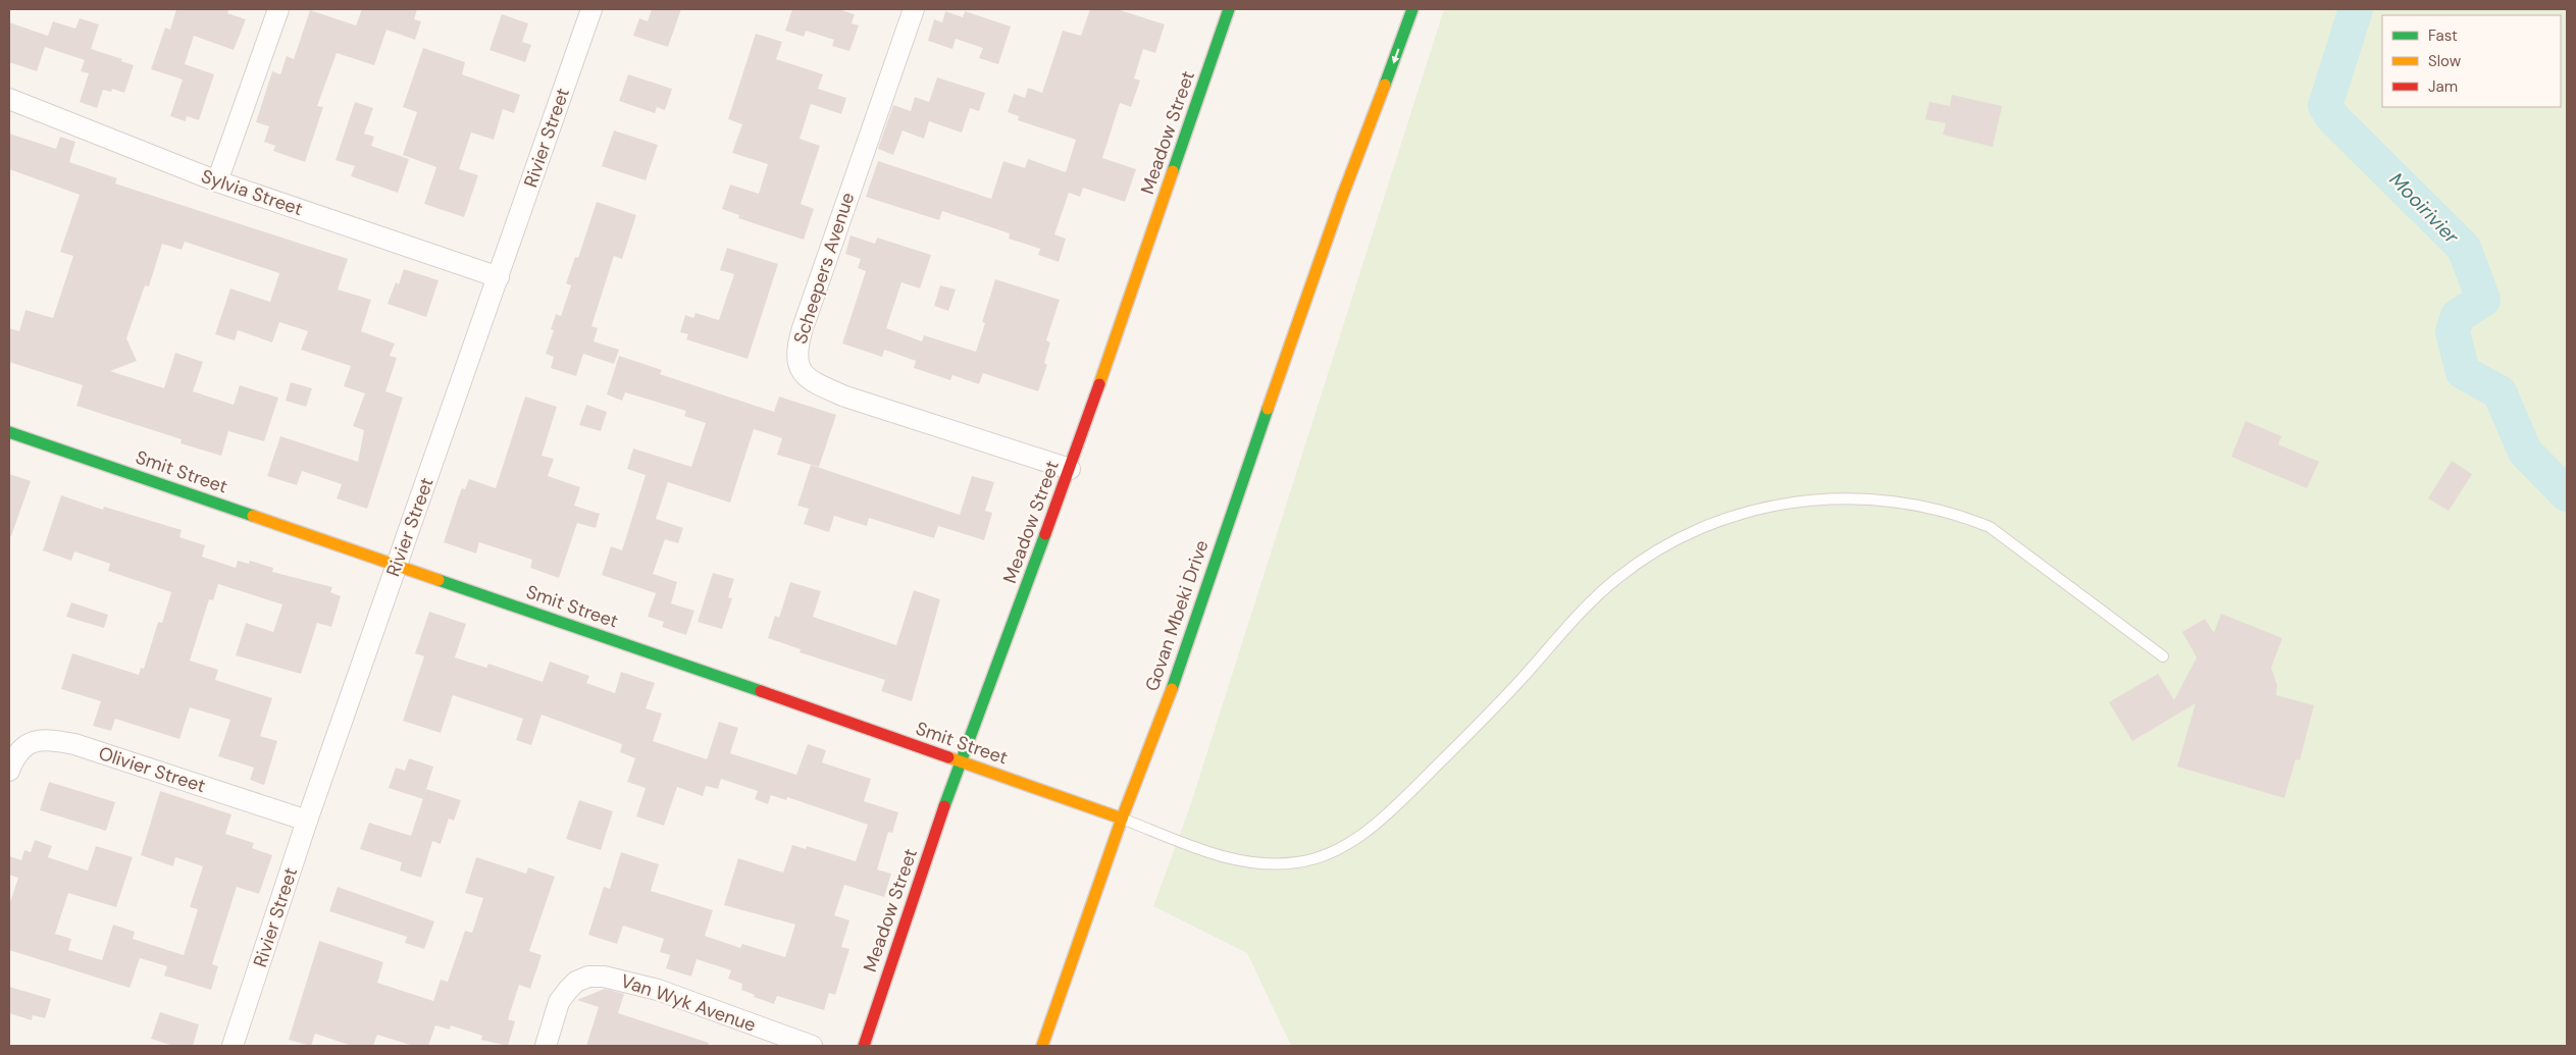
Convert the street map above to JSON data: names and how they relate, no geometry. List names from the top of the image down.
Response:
{
  "streets": {
    "street": [
      "Meadow Street",
      "Rivier Street",
      "Sylvia Street",
      "Scheepers Avenue",
      "Smit Street",
      "Govan Mbeki Drive",
      "Olivier Street",
      "Van Wyk Avenue"
    ]
  },
  "crossings": [
    ["Meadow Street", "Scheepers Avenue"],
    ["Meadow Street", "Smit Street"],
    ["Rivier Street", "Sylvia Street"],
    ["Rivier Street", "Smit Street"],
    ["Rivier Street", "Olivier Street"],
    ["Smit Street", "Govan Mbeki Drive"]
  ],
  "water": ["Mooirivier"],
  "legend": ["Fast", "Slow", "Jam"]
}
